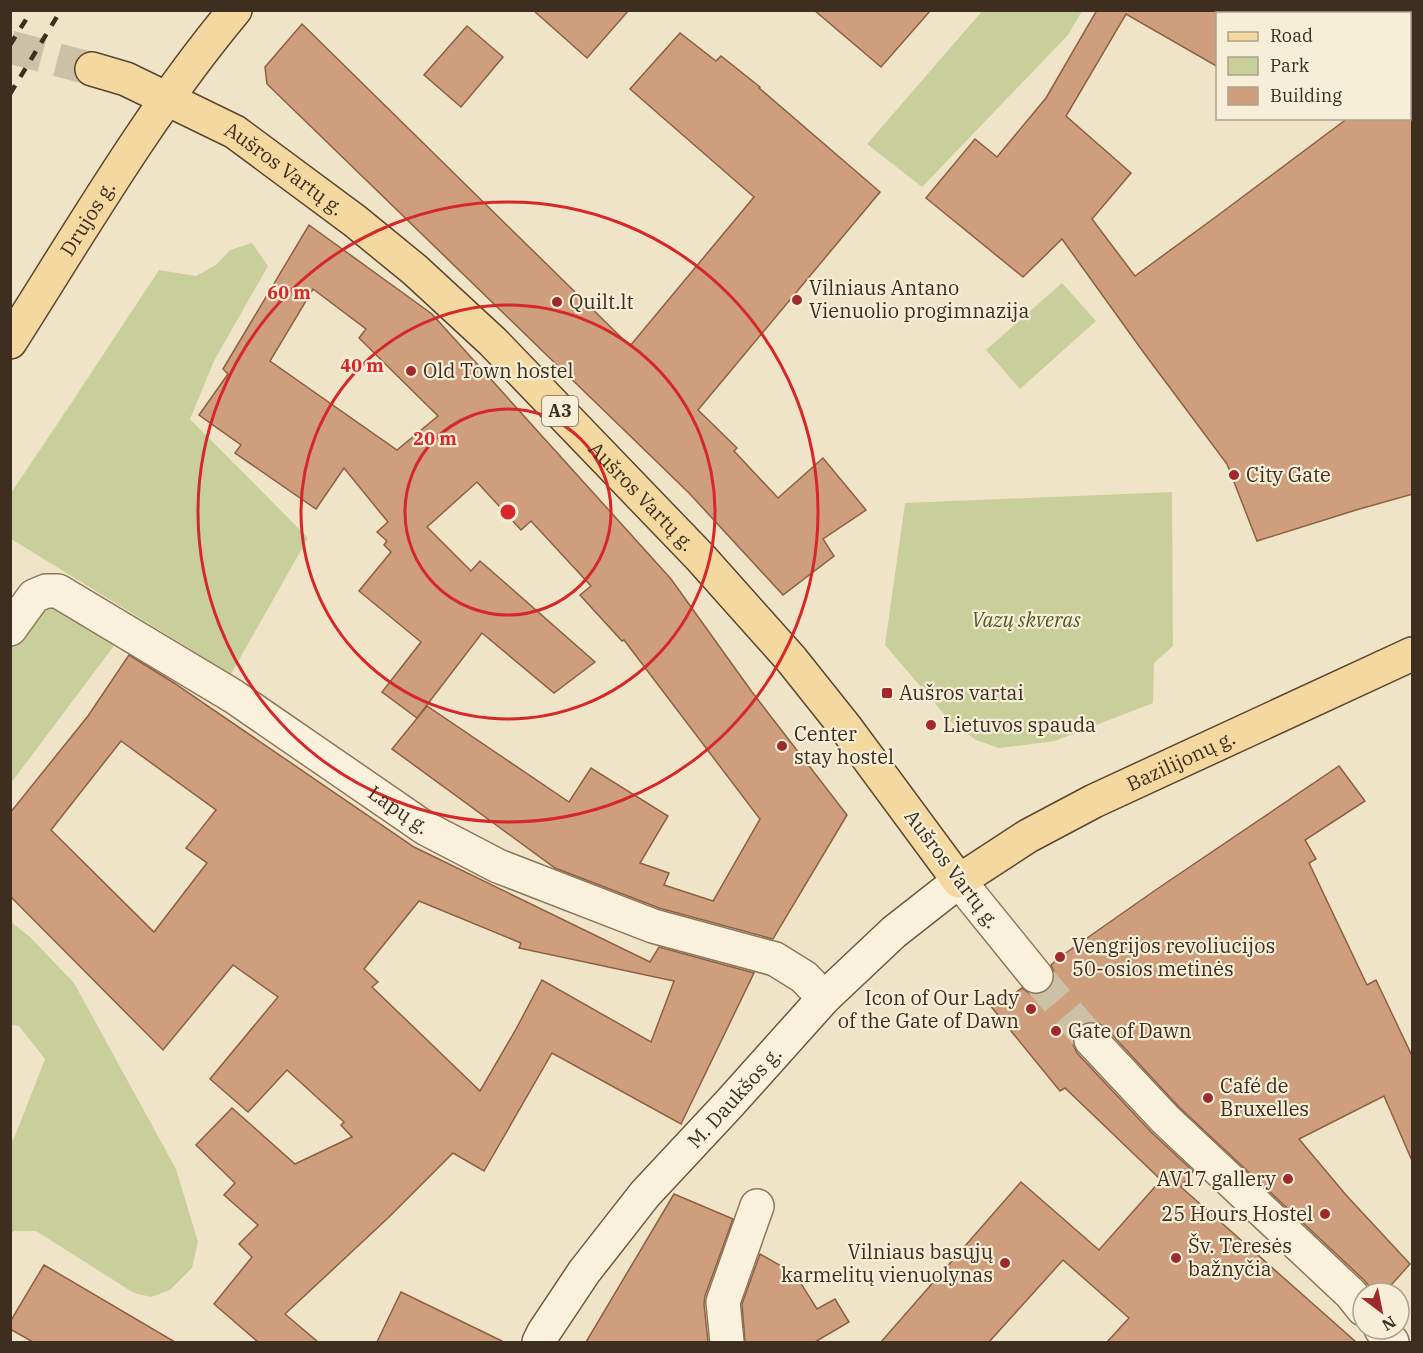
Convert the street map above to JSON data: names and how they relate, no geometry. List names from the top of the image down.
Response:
{
  "streets": {
    "main road": [
      "Aušros Vartų g.",
      "Drujos g.",
      "A3",
      "Bazilijonų g."
    ],
    "street": ["Lapų g.", "M. Daukšos g."]
  },
  "crossings": [
    ["Aušros Vartų g.", "Drujos g."],
    ["Aušros Vartų g.", "A3"],
    ["Aušros Vartų g.", "Bazilijonų g."],
    ["Aušros Vartų g.", "M. Daukšos g."],
    ["Drujos g.", "A3"],
    ["Bazilijonų g.", "M. Daukšos g."],
    ["Lapų g.", "M. Daukšos g."]
  ],
  "parks": ["Vazų skveras"],
  "places": {
    "other": [
      "Vilniaus Antano Vienuolio progimnazija",
      "Quilt.lt",
      "Old Town hostel",
      "City Gate",
      "Lietuvos spauda",
      "Center stay hostel",
      "Vengrijos revoliucijos 50-osios metinės",
      "Icon of Our Lady of the Gate of Dawn",
      "Gate of Dawn",
      "Café de Bruxelles",
      "AV17 gallery",
      "25 Hours Hostel",
      "Šv. Teresės bažnyčia",
      "Vilniaus basųjų karmelitų vienuolynas"
    ],
    "transit": ["Aušros vartai"]
  },
  "legend": ["Road", "Park", "Building"],
  "north": "bottom right",
  "rings": ["60 m", "40 m", "20 m"]
}
